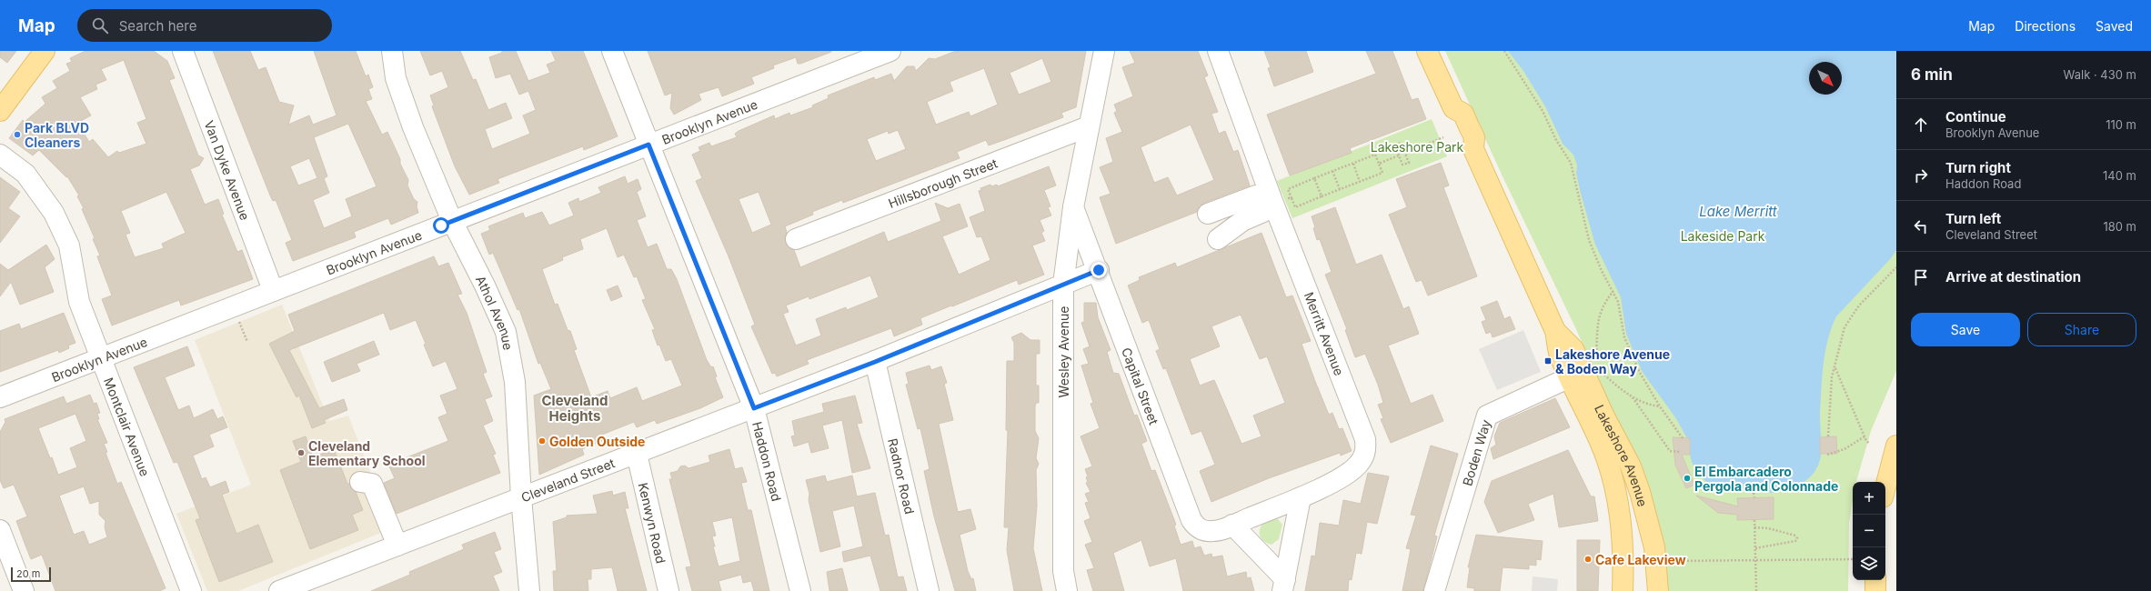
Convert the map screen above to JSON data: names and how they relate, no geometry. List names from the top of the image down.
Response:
{
  "streets": {
    "main road": ["Lakeshore Avenue"],
    "street": [
      "Brooklyn Avenue",
      "Van Dyke Avenue",
      "Hillsborough Street",
      "Athol Avenue",
      "Merritt Avenue",
      "Wesley Avenue",
      "Capital Street",
      "Montclair Avenue",
      "Boden Way",
      "Haddon Road",
      "Radnor Road",
      "Cleveland Street",
      "Kenwyn Road"
    ]
  },
  "crossings": [
    ["Brooklyn Avenue", "Van Dyke Avenue"],
    ["Brooklyn Avenue", "Athol Avenue"],
    ["Brooklyn Avenue", "Montclair Avenue"],
    ["Brooklyn Avenue", "Haddon Road"],
    ["Hillsborough Street", "Wesley Avenue"],
    ["Athol Avenue", "Cleveland Street"],
    ["Merritt Avenue", "Capital Street"],
    ["Wesley Avenue", "Capital Street"],
    ["Wesley Avenue", "Cleveland Street"],
    ["Capital Street", "Cleveland Street"],
    ["Boden Way", "Lakeshore Avenue"],
    ["Haddon Road", "Cleveland Street"],
    ["Radnor Road", "Cleveland Street"],
    ["Cleveland Street", "Kenwyn Road"]
  ],
  "districts": ["Cleveland Heights"],
  "water": ["Lake Merritt"],
  "parks": ["Lakeshore Park", "Lakeside Park"],
  "places": {
    "other": [
      "Park BLVD Cleaners",
      "Golden Outside",
      "Cleveland Elementary School",
      "El Embarcadero Pergola and Colonnade",
      "Cafe Lakeview"
    ],
    "transit": ["Lakeshore Avenue & Boden Way"]
  },
  "scale_bar": "20 m",
  "north": "bottom right",
  "page": {
    "header": "Map",
    "search": "Search here",
    "nav": ["Map", "Directions", "Saved"],
    "heading": ["6 min", "Walk · 430 m"],
    "list": [
      ["Continue", "Brooklyn Avenue", "110 m"],
      ["Turn right", "Haddon Road", "140 m"],
      ["Turn left", "Cleveland Street", "180 m"],
      "Arrive at destination"
    ],
    "buttons": ["Save", "Share"],
    "map_buttons": ["+", "−"],
    "scale": "20 m"
  }
}
